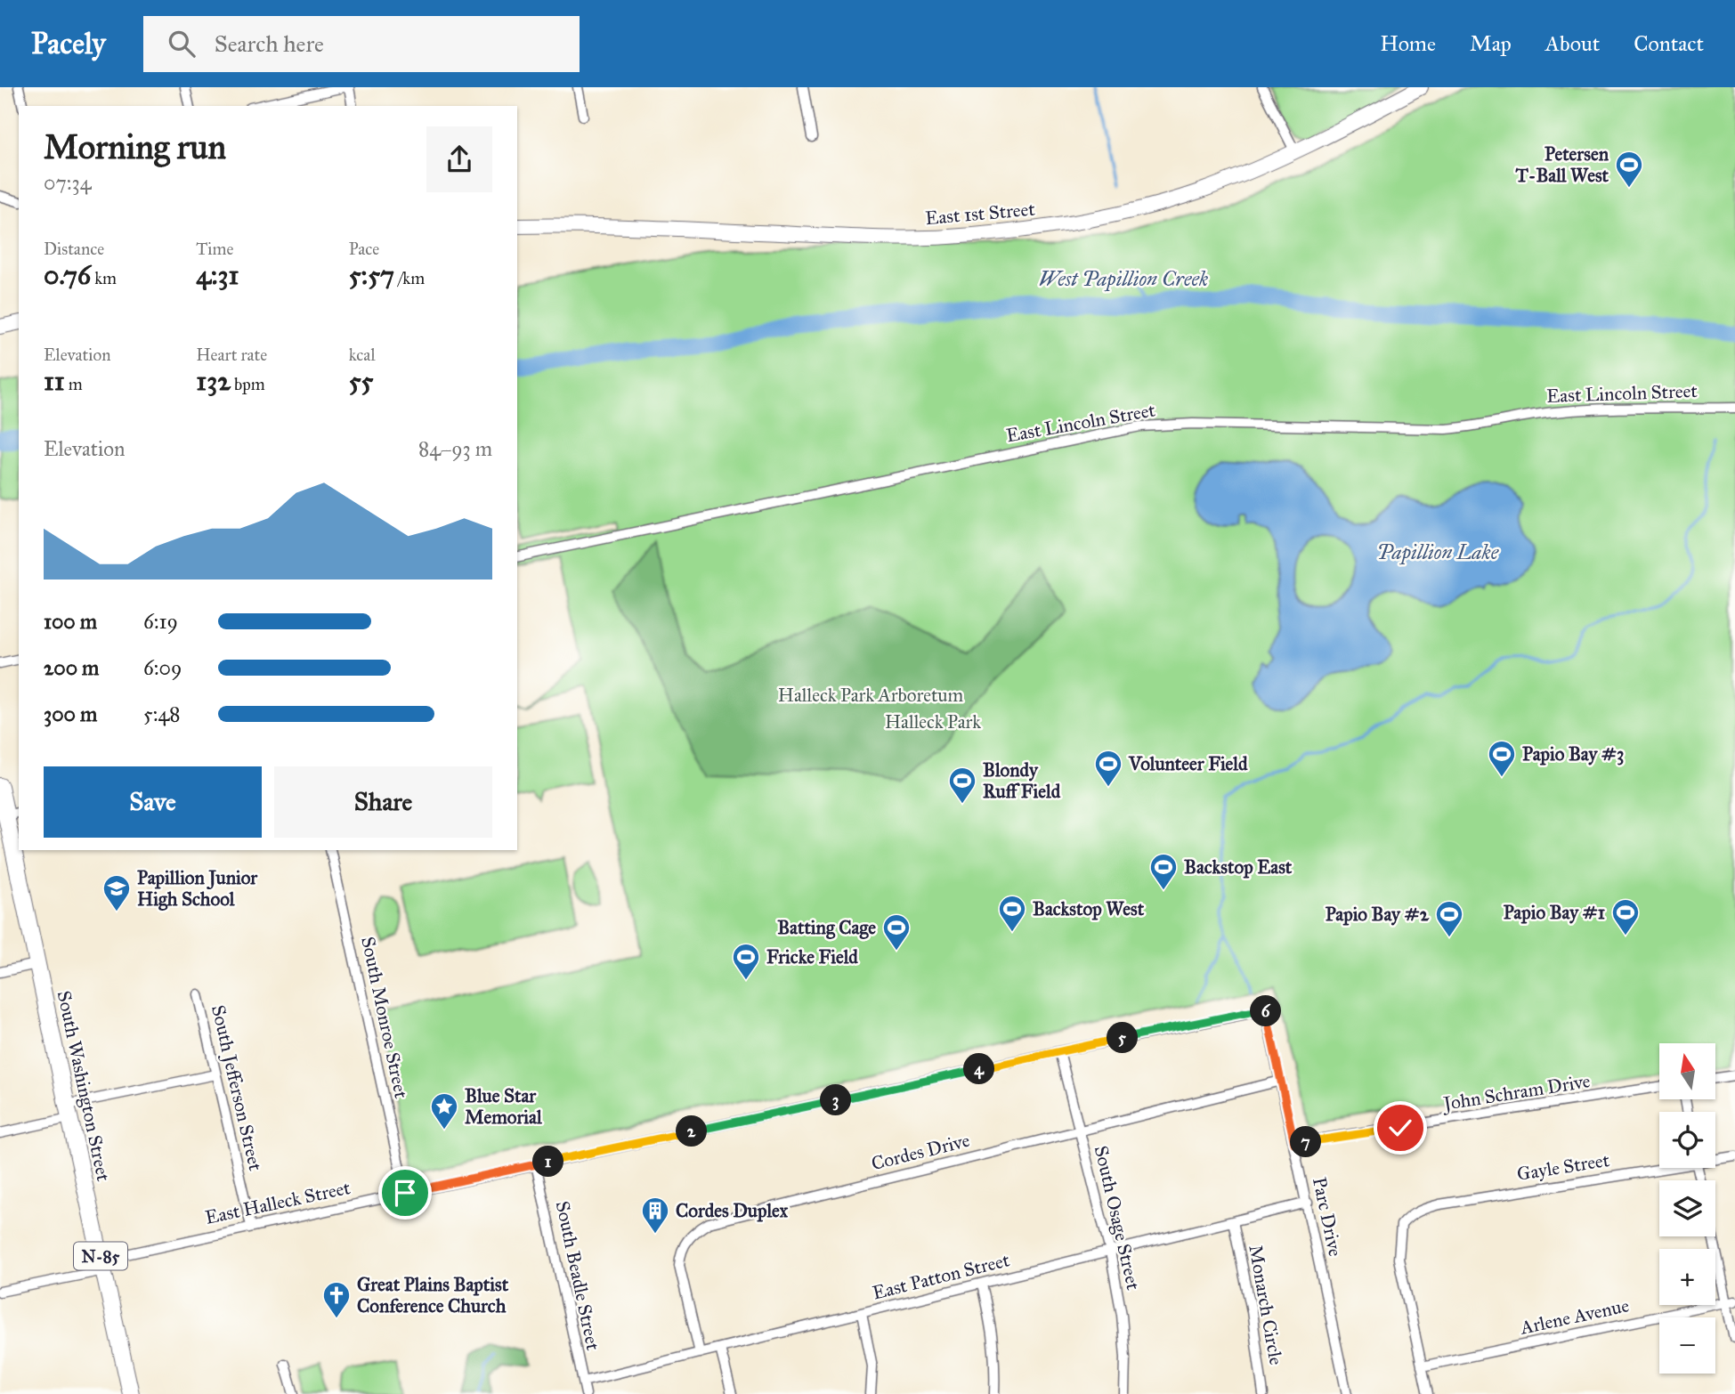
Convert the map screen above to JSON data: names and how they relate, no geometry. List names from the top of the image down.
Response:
{
  "streets": {
    "main road": ["East 1st Street", "South Washington Street", "N-85"],
    "street": [
      "East Lincoln Street",
      "South Monroe Street",
      "South Jefferson Street",
      "John Schram Drive",
      "Cordes Drive",
      "Gayle Street",
      "East Halleck Street",
      "Parc Drive",
      "South Osage Street",
      "South Beadle Street",
      "East Patton Street",
      "Monarch Circle",
      "Arlene Avenue"
    ]
  },
  "crossings": [
    ["South Monroe Street", "East Halleck Street"],
    ["South Washington Street", "East Halleck Street"],
    ["South Jefferson Street", "East Halleck Street"],
    ["John Schram Drive", "Parc Drive"],
    ["Cordes Drive", "Parc Drive"],
    ["Cordes Drive", "South Osage Street"],
    ["Cordes Drive", "East Patton Street"],
    ["East Halleck Street", "Parc Drive"],
    ["East Halleck Street", "South Osage Street"],
    ["East Halleck Street", "South Beadle Street"],
    ["Parc Drive", "East Patton Street"],
    ["South Osage Street", "East Patton Street"],
    ["South Beadle Street", "East Patton Street"],
    ["East Patton Street", "Monarch Circle"]
  ],
  "water": ["West Papillion Creek", "Papillion Lake"],
  "parks": ["Halleck Park Arboretum", "Halleck Park"],
  "places": {
    "sports": [
      "Petersen T-Ball West",
      "Papio Bay #3",
      "Volunteer Field",
      "Blondy Ruff Field",
      "Backstop East",
      "Backstop West",
      "Papio Bay #1",
      "Papio Bay #2",
      "Batting Cage",
      "Fricke Field"
    ],
    "school or university": ["Papillion Junior High School"],
    "place": ["Blue Star Memorial"],
    "building": ["Cordes Duplex"],
    "church": ["Great Plains Baptist Conference Church"]
  },
  "north": "top",
  "page": {
    "header": "Pacely",
    "search": "Search here",
    "nav": [
      "Home",
      "Map",
      "About",
      "Contact"
    ],
    "heading": ["Morning run", "07:34"],
    "stats": [
      ["Distance", "0.76 km"],
      ["Time", "4:31"],
      ["Pace", "5:57 /km"],
      ["Elevation", "11 m"],
      ["Heart rate", "132 bpm"],
      ["kcal", "55"]
    ],
    "chart": ["Elevation", "84–93 m"],
    "list": [
      {
        "name": "100 m",
        "note": "6:19"
      },
      {
        "name": "200 m",
        "note": "6:09"
      },
      {
        "name": "300 m",
        "note": "5:48"
      }
    ],
    "buttons": ["Save", "Share"],
    "pins": [
      "6",
      "5",
      "4",
      "3",
      "2",
      "7",
      "1"
    ],
    "map_buttons": ["+", "−"]
  }
}
